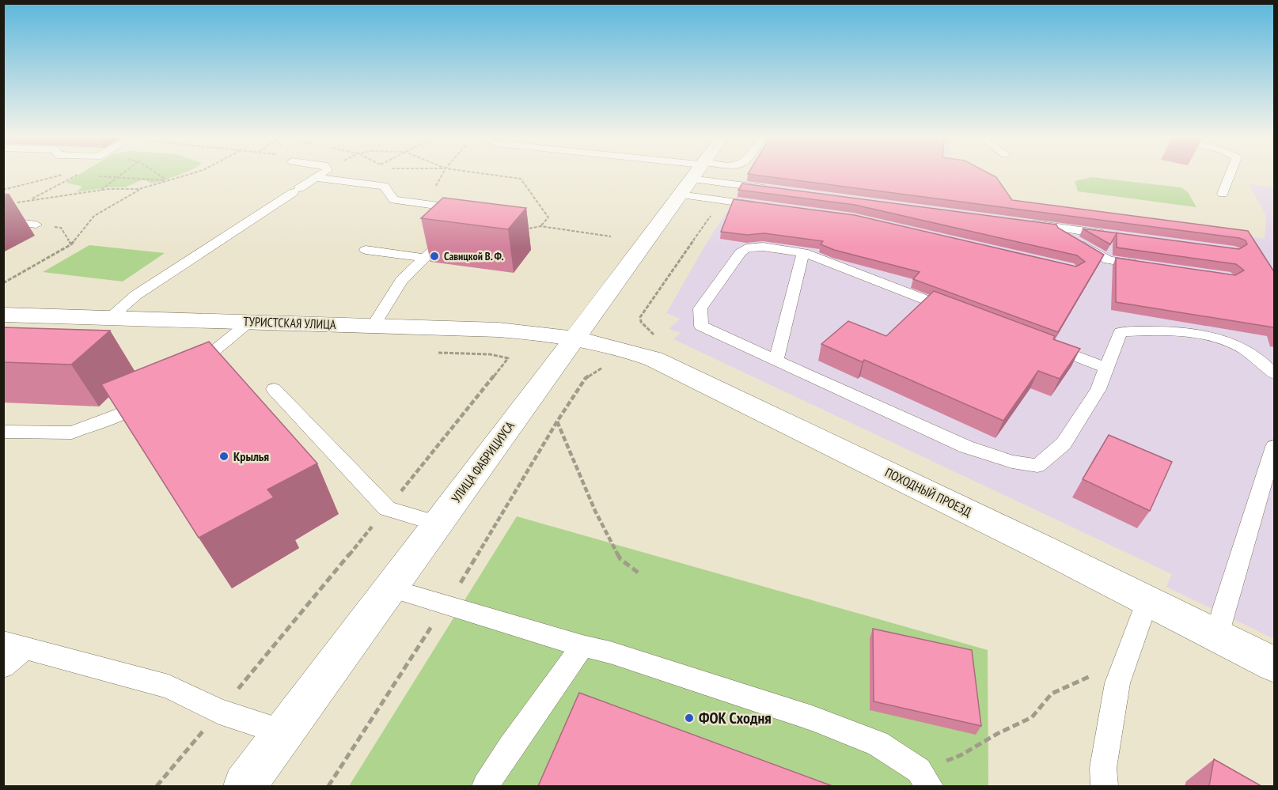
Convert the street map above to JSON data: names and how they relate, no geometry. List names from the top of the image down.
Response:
{
  "streets": {
    "main road": ["ТУРИСТСКАЯ УЛИЦА", "УЛИЦА ФАБРИЦИУСА", "ПОХОДНЫЙ ПРОЕЗД"]
  },
  "crossings": [
    ["ТУРИСТСКАЯ УЛИЦА", "УЛИЦА ФАБРИЦИУСА"],
    ["ТУРИСТСКАЯ УЛИЦА", "ПОХОДНЫЙ ПРОЕЗД"],
    ["УЛИЦА ФАБРИЦИУСА", "ПОХОДНЫЙ ПРОЕЗД"]
  ],
  "places": ["Савицкой В. Ф.", "Крылья", "ФОК Сходня"]
}
